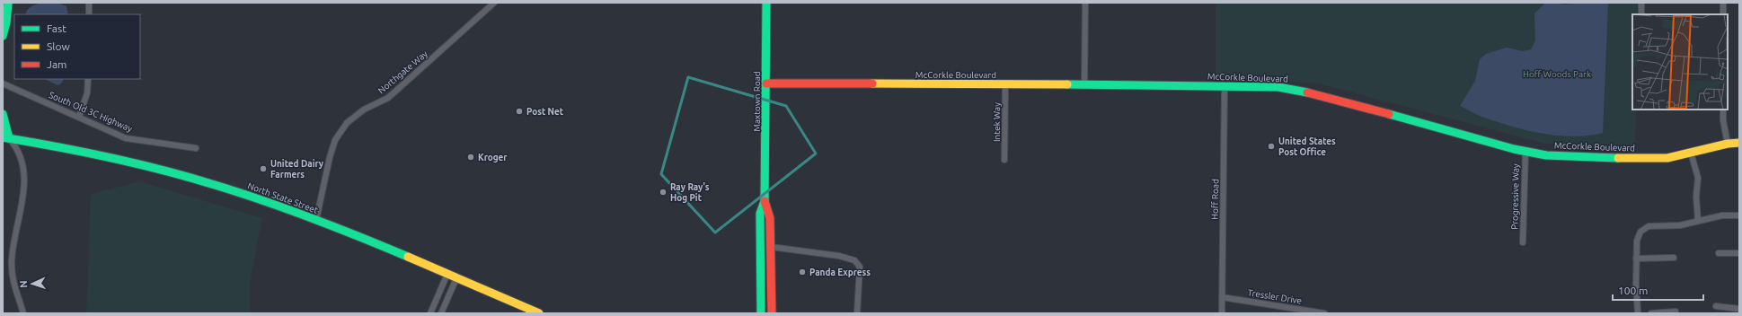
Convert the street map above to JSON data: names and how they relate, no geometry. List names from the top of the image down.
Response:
{
  "streets": {
    "main road": ["McCorkle Boulevard", "Maxtown Road", "North State Street"],
    "street": [
      "Northgate Way",
      "South Old 3C Highway",
      "Intek Way",
      "Progressive Way",
      "Hoff Road",
      "Tressler Drive"
    ]
  },
  "crossings": [
    ["Northgate Way", "North State Street"],
    ["McCorkle Boulevard", "Maxtown Road"],
    ["McCorkle Boulevard", "Intek Way"],
    ["McCorkle Boulevard", "Progressive Way"],
    ["McCorkle Boulevard", "Hoff Road"],
    ["Hoff Road", "Tressler Drive"]
  ],
  "parks": ["Hoff Woods Park"],
  "places": [
    "Post Net",
    "United States Post Office",
    "Kroger",
    "United Dairy Farmers",
    "Ray Ray's Hog Pit",
    "Panda Express"
  ],
  "legend": ["Fast", "Slow", "Jam"],
  "scale_bar": "100 m",
  "north": "left"
}
